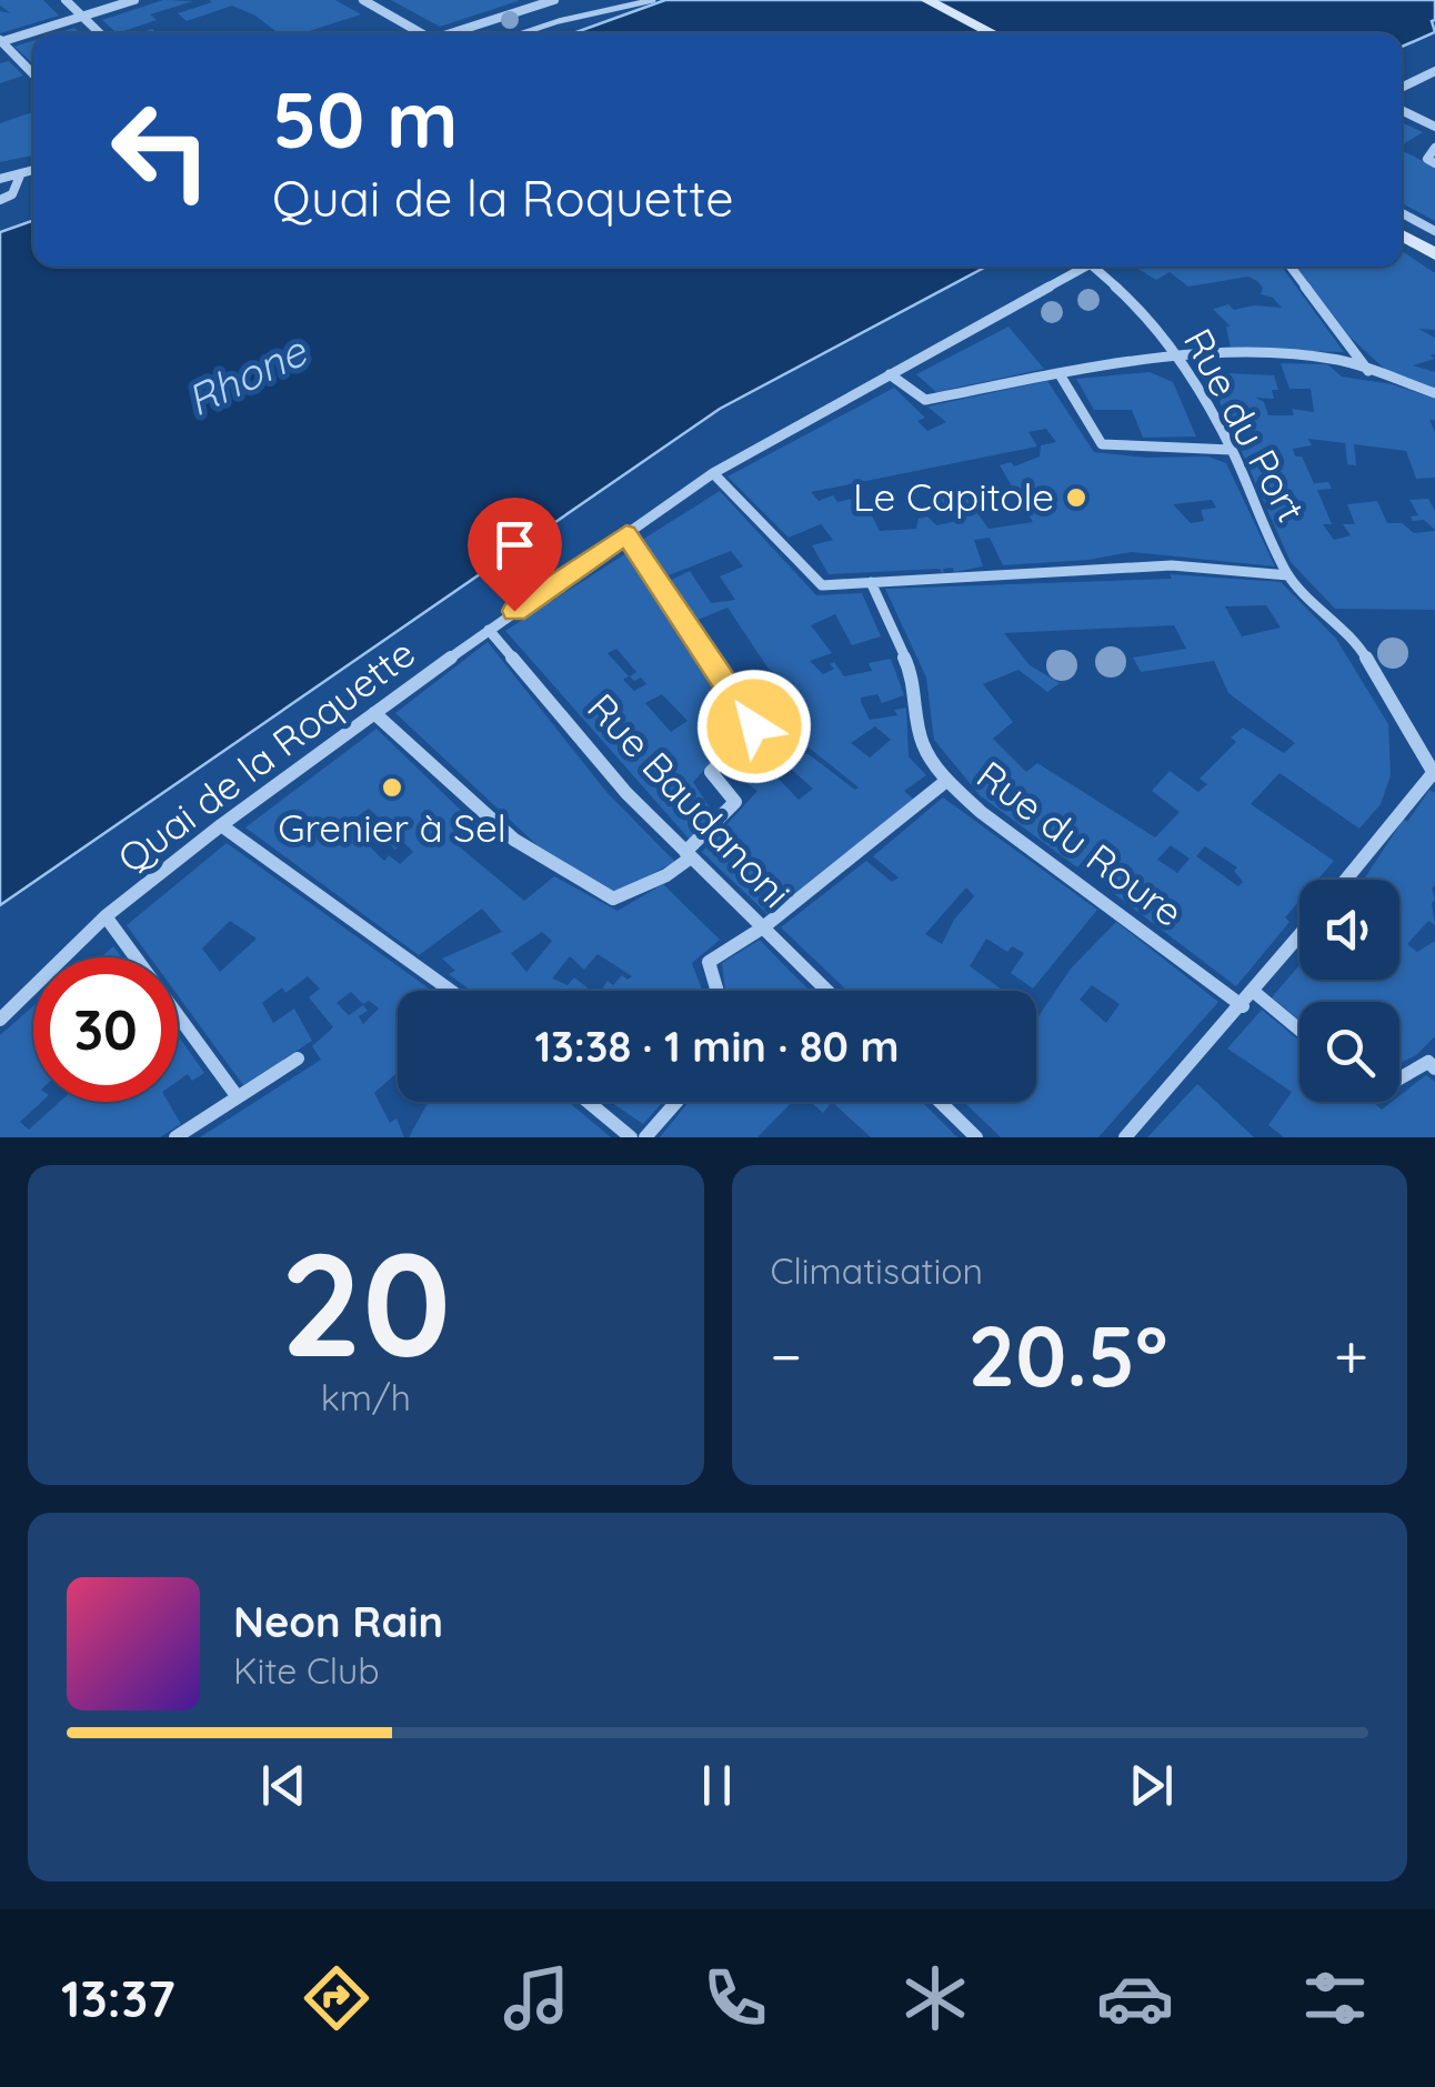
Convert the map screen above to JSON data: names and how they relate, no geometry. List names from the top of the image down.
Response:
{
  "streets": {
    "street": [
      "Rue du Port",
      "Quai de la Roquette",
      "Rue Baudanoni",
      "Rue du Roure"
    ]
  },
  "crossings": [
    ["Quai de la Roquette", "Rue Baudanoni"]
  ],
  "water": ["Rhone"],
  "places": ["Le Capitole", "Grenier à Sel"],
  "page": {
    "turn": ["50 m", "Quai de la Roquette"],
    "limit": "30",
    "trip": "13:38 · 1 min · 80 m",
    "tile": [
      ["20", "km/h"],
      "Climatisation"
    ],
    "heat": ["−", "20.5°", "+"],
    "song": ["Neon Rain", "Kite Club"],
    "tabs": "13:37"
  }
}
